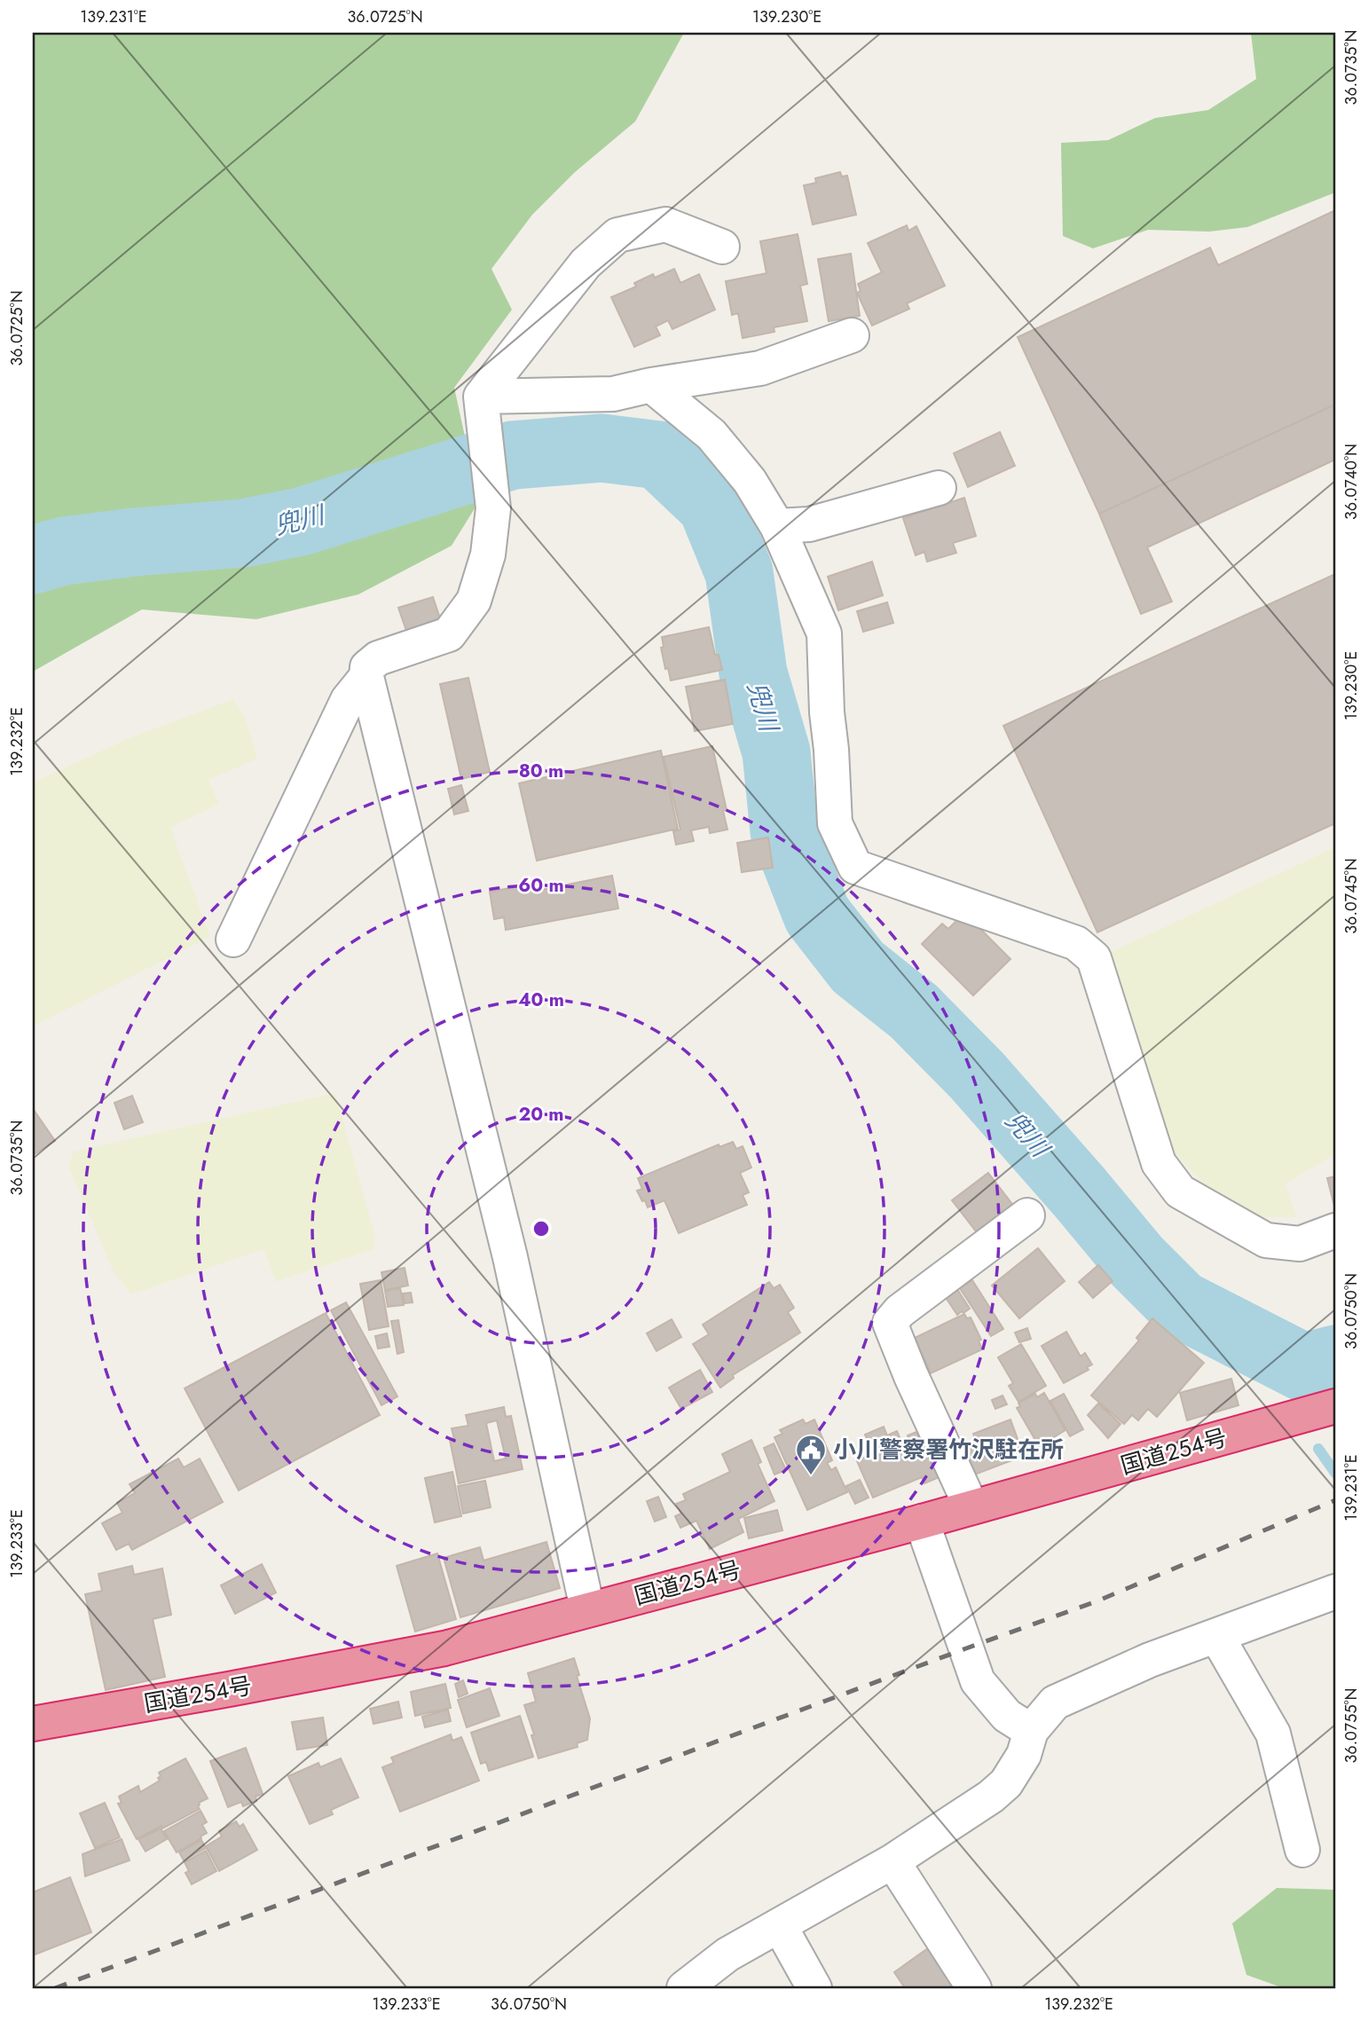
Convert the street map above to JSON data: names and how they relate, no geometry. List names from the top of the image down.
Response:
{
  "streets": {
    "highway": ["国道254号"]
  },
  "water": ["兜川"],
  "places": {
    "public building": ["小川警察署竹沢駐在所"]
  },
  "coordinates": [
    "139.231°E",
    "36.0725°N",
    "139.230°E",
    "36.0735°N",
    "36.0740°N",
    "139.232°E",
    "36.0745°N",
    "36.0750°N",
    "139.233°E",
    "36.0755°N"
  ],
  "rings": [
    "80 m",
    "60 m",
    "40 m",
    "20 m"
  ]
}
